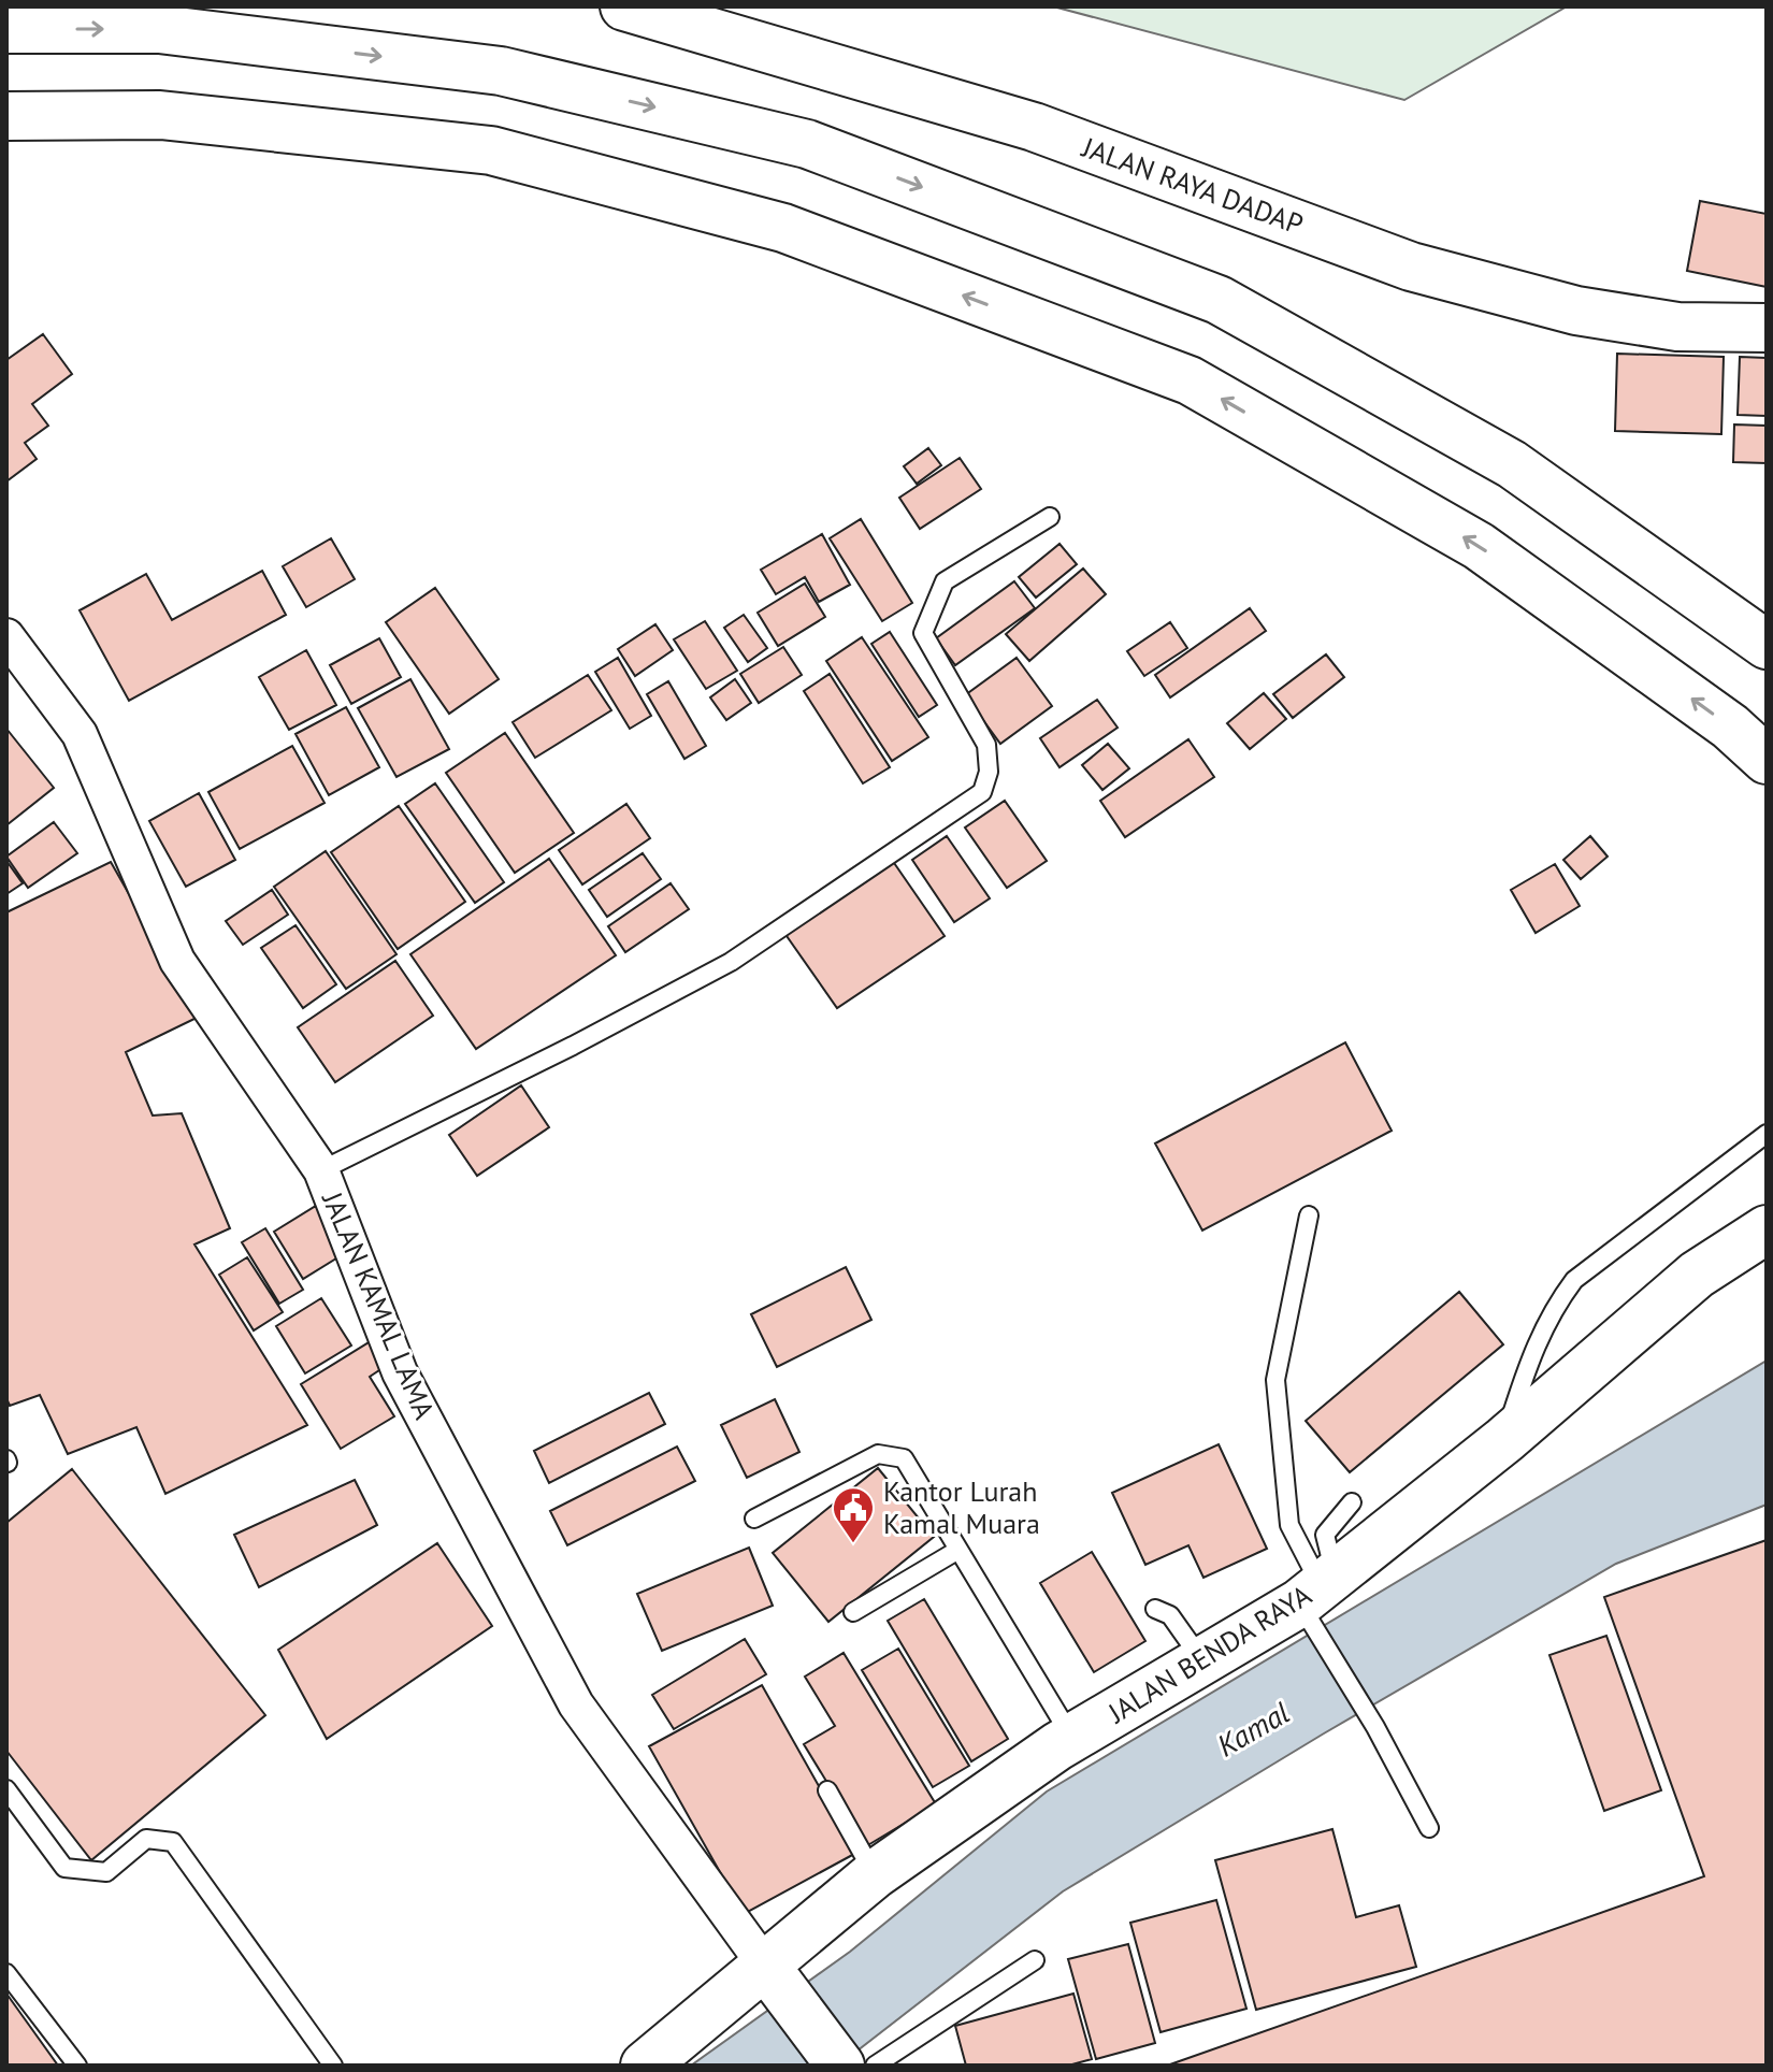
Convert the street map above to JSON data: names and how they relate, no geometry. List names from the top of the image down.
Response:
{
  "streets": {
    "main road": ["JALAN RAYA DADAP", "JALAN BENDA RAYA"],
    "street": ["JALAN KAMAL LAMA"]
  },
  "crossings": [
    ["JALAN KAMAL LAMA", "JALAN BENDA RAYA"]
  ],
  "water": ["Kamal"],
  "places": {
    "public building": ["Kantor Lurah Kamal Muara"]
  }
}
